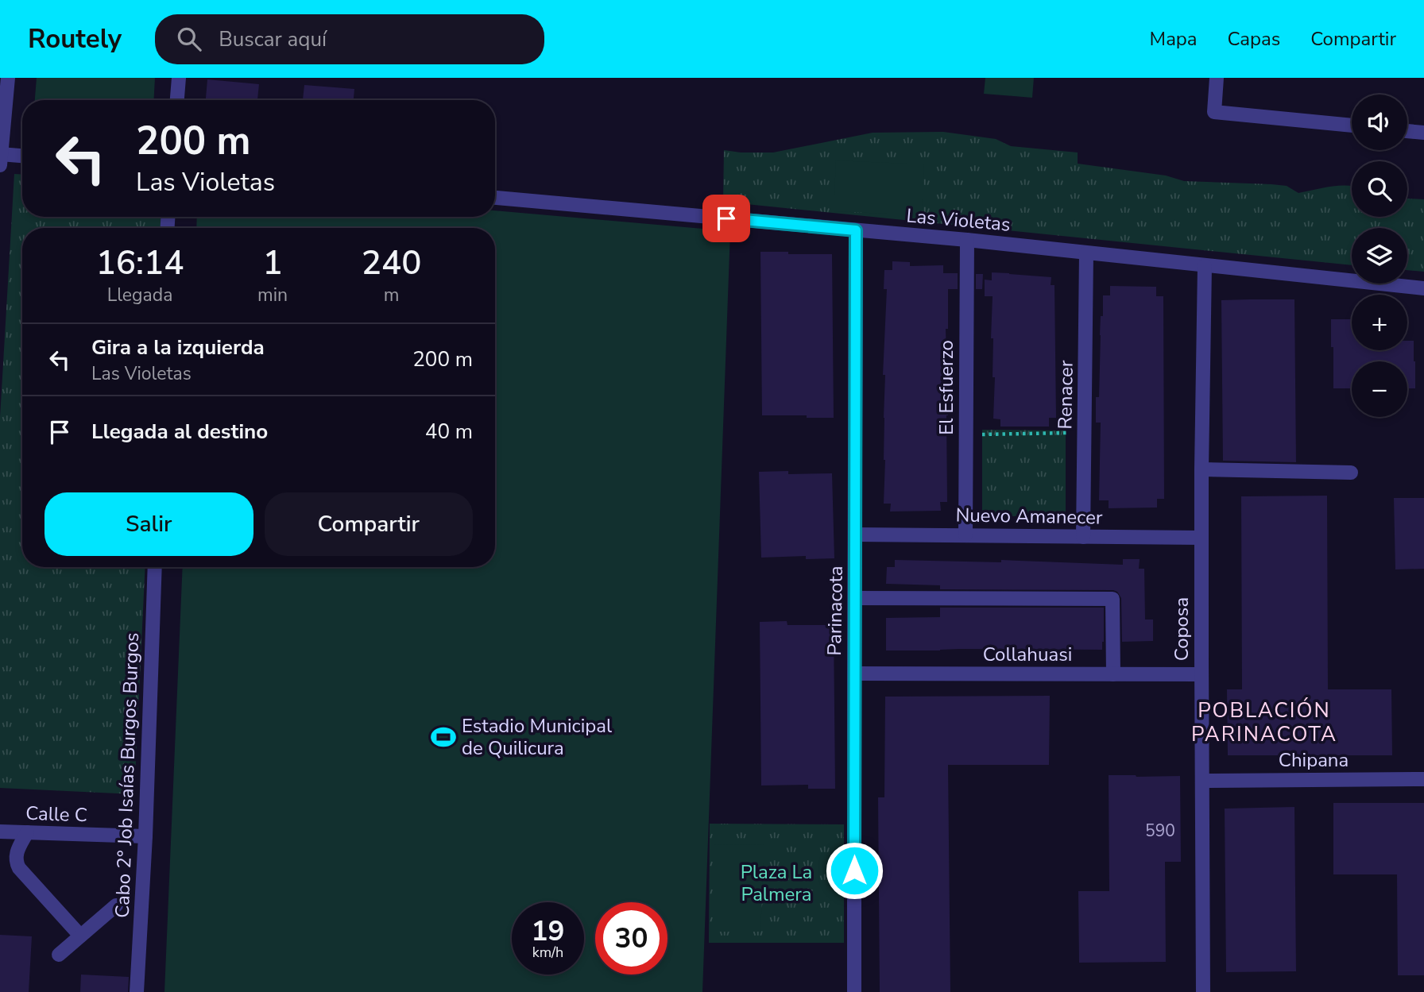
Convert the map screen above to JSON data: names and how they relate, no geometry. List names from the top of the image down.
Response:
{
  "streets": {
    "street": [
      "Las Violetas",
      "El Esfuerzo",
      "Renacer",
      "Nuevo Amanecer",
      "Parinacota",
      "Coposa",
      "Collahuasi",
      "Chipana",
      "Cabo 2° Job Isaías Burgos Burgos",
      "Calle C"
    ]
  },
  "crossings": [
    ["Las Violetas", "El Esfuerzo"],
    ["Las Violetas", "Renacer"],
    ["Las Violetas", "Parinacota"],
    ["Las Violetas", "Coposa"],
    ["El Esfuerzo", "Nuevo Amanecer"],
    ["Renacer", "Nuevo Amanecer"],
    ["Nuevo Amanecer", "Parinacota"],
    ["Nuevo Amanecer", "Coposa"],
    ["Parinacota", "Collahuasi"],
    ["Coposa", "Collahuasi"],
    ["Coposa", "Chipana"],
    ["Cabo 2° Job Isaías Burgos Burgos", "Calle C"]
  ],
  "districts": ["POBLACIÓN PARINACOTA"],
  "parks": ["Plaza La Palmera"],
  "places": {
    "sports": ["Estadio Municipal de Quilicura"]
  },
  "house_numbers": ["590"],
  "page": {
    "header": "Routely",
    "search": "Buscar aquí",
    "nav": ["Mapa", "Capas", "Compartir"],
    "map_buttons": ["+", "−"],
    "turn": ["200 m", "Las Violetas"],
    "eta": [
      "16:14",
      "Llegada",
      "1",
      "min",
      "240",
      "m"
    ],
    "list": [
      {
        "name": "Gira a la izquierda",
        "note": "Las Violetas",
        "value": "200 m"
      },
      {
        "name": "Llegada al destino",
        "value": "40 m"
      }
    ],
    "buttons": ["Salir", "Compartir"],
    "speed": "19 km/h",
    "limit": "30"
  }
}
